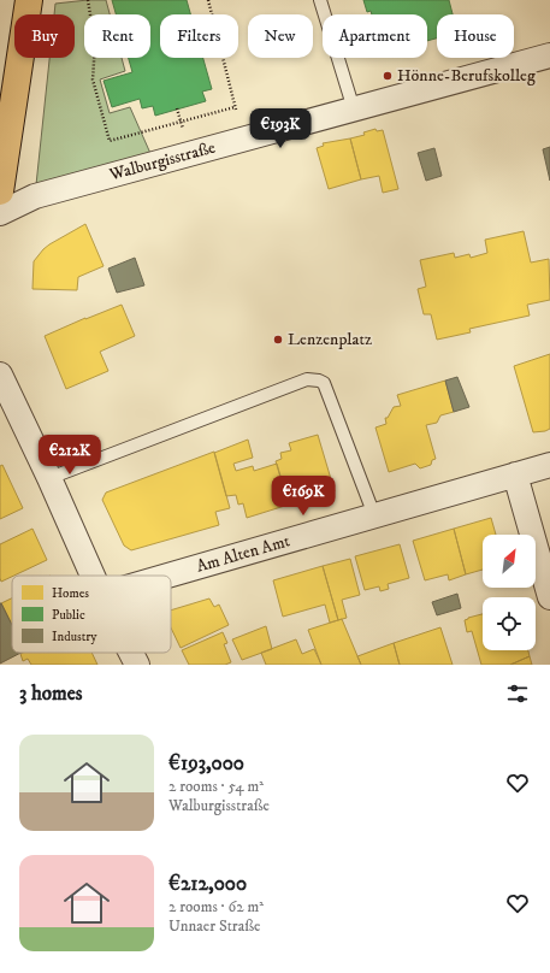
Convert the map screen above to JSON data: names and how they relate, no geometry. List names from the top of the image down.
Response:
{
  "streets": {
    "street": ["Walburgisstraße", "Am Alten Amt"]
  },
  "places": ["Hönne-Berufskolleg", "Lenzenplatz"],
  "legend": ["Homes", "Public", "Industry"],
  "north": "top right",
  "page": {
    "chip": [
      "Buy",
      "Rent",
      "Filters",
      "New",
      "Apartment",
      "House"
    ],
    "price": ["€193K", "€212K", "€169K"],
    "heading": "3 homes",
    "list": [
      {
        "name": "€193,000",
        "note": "2 rooms · 54 m² · Walburgisstraße"
      },
      {
        "name": "€212,000",
        "note": "2 rooms · 62 m² · Unnaer Straße"
      }
    ]
  }
}
